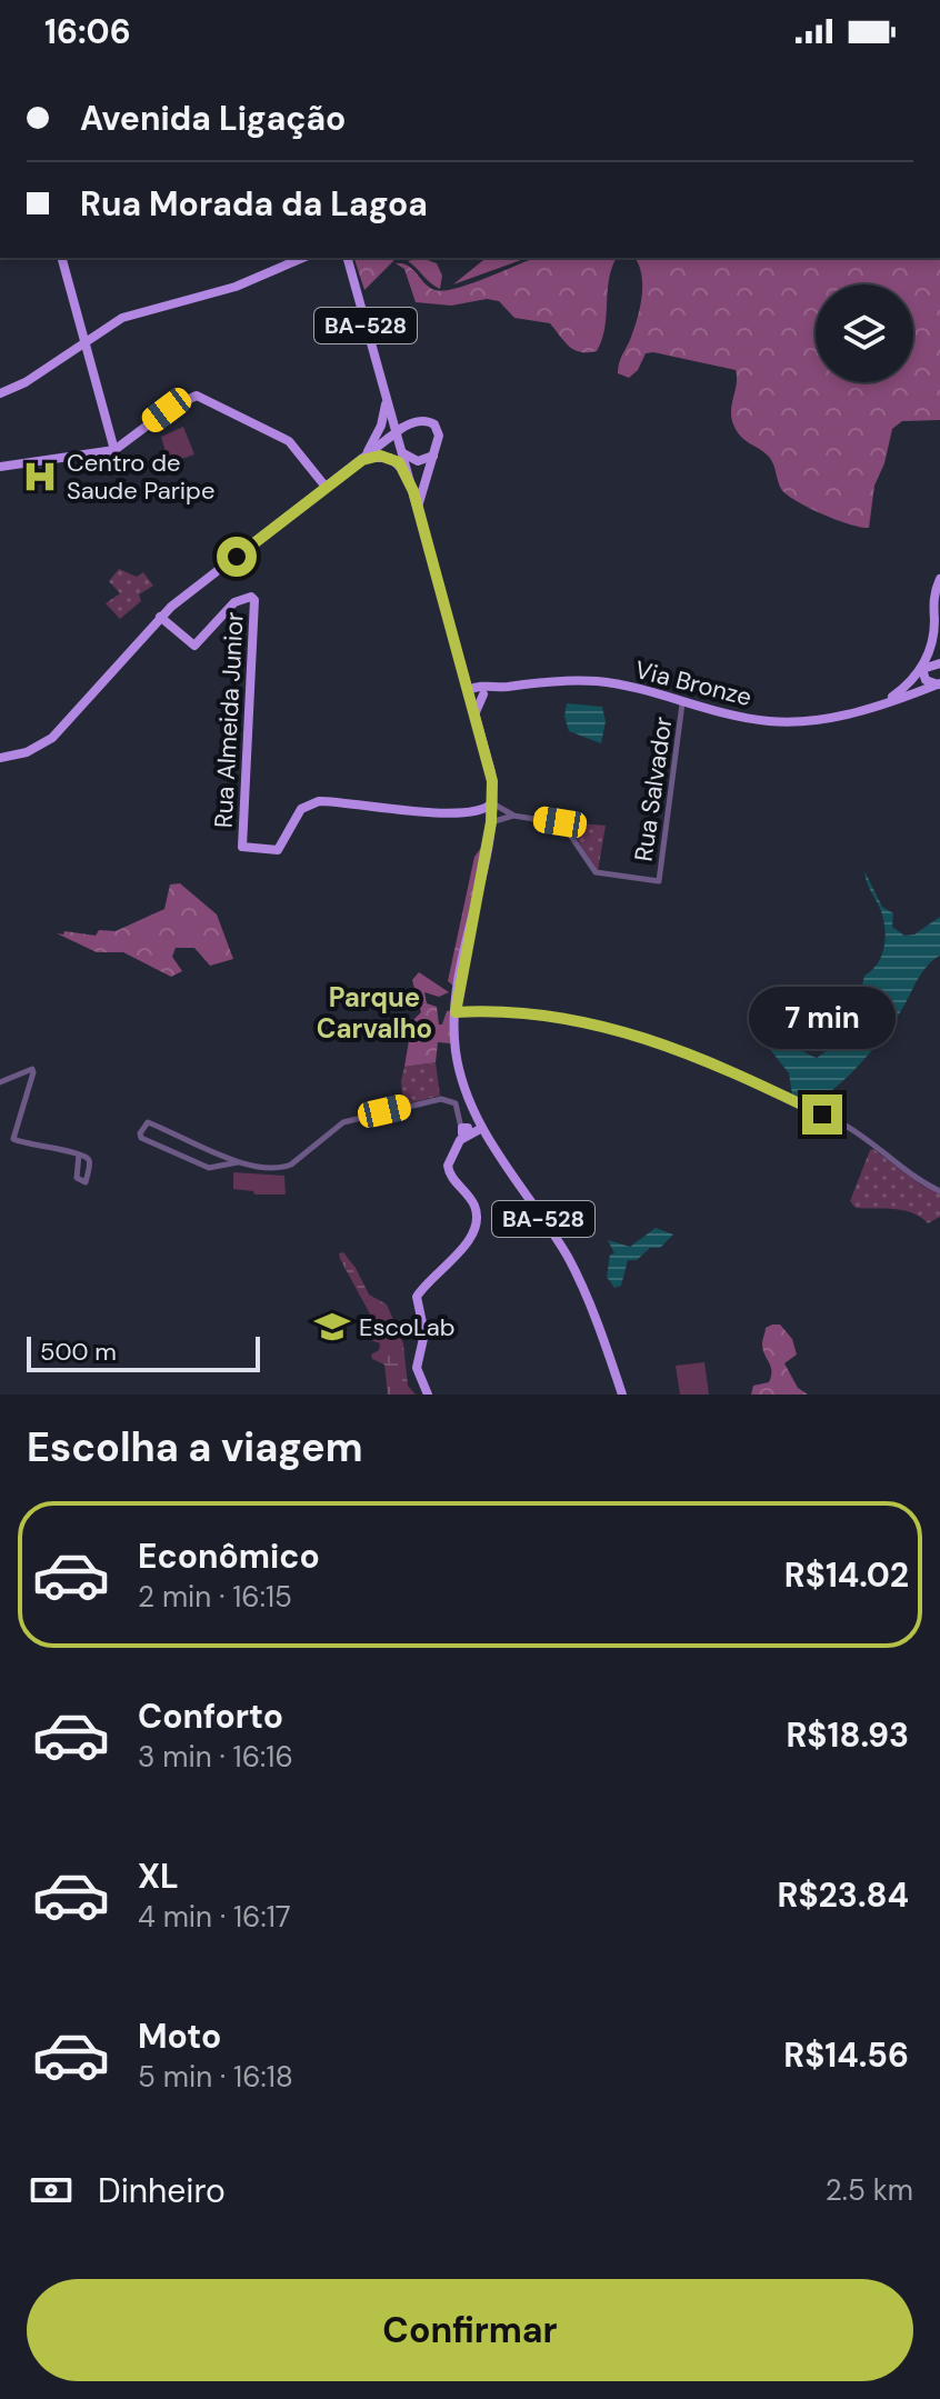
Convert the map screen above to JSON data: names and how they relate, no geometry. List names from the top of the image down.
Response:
{
  "streets": {
    "main road": ["BA-528", "Via Bronze", "Rua Almeida Junior"],
    "street": ["Rua Salvador"]
  },
  "crossings": [
    ["Via Bronze", "Rua Salvador"]
  ],
  "districts": ["Parque Carvalho"],
  "places": {
    "hospital": ["Centro de Saude Paripe"],
    "school or university": ["EscoLab"]
  },
  "scale_bar": "500 m",
  "page": {
    "status": "16:06",
    "banner": ["Avenida Ligação", "Rua Morada da Lagoa"],
    "bubble": "7 min",
    "scale": "500 m",
    "heading": "Escolha a viagem",
    "list": [
      {
        "name": "Econômico",
        "note": "2 min · 16:15",
        "value": "R$14.02"
      },
      {
        "name": "Conforto",
        "note": "3 min · 16:16",
        "value": "R$18.93"
      },
      {
        "name": "XL",
        "note": "4 min · 16:17",
        "value": "R$23.84"
      },
      {
        "name": "Moto",
        "note": "5 min · 16:18",
        "value": "R$14.56"
      }
    ],
    "pay": ["Dinheiro", "2.5 km"],
    "buttons": "Confirmar"
  }
}
